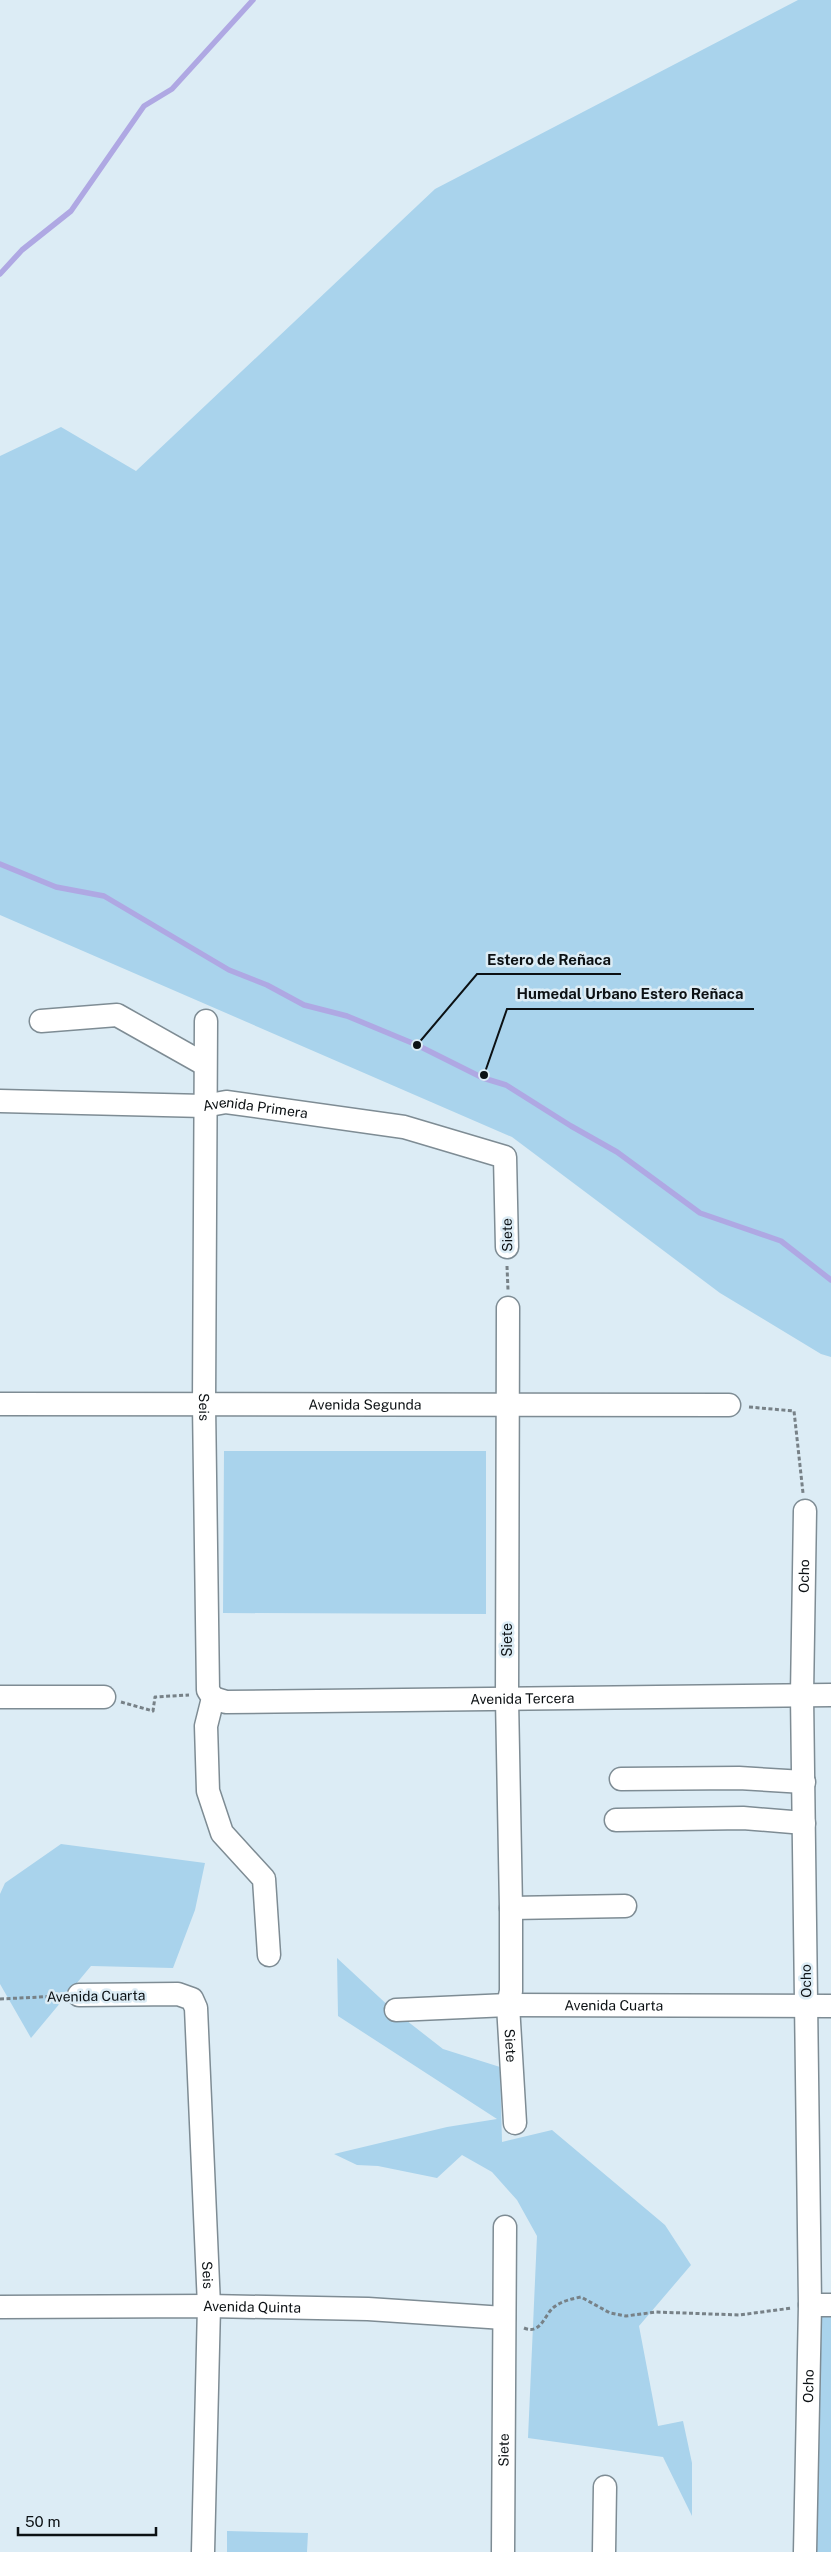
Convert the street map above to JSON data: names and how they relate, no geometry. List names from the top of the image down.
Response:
{
  "streets": {
    "street": [
      "Avenida Primera",
      "Siete",
      "Avenida Segunda",
      "Seis",
      "Ocho",
      "Avenida Tercera",
      "Avenida Cuarta",
      "Avenida Quinta"
    ]
  },
  "crossings": [
    ["Avenida Primera", "Siete"],
    ["Avenida Primera", "Seis"],
    ["Siete", "Avenida Segunda"],
    ["Siete", "Avenida Tercera"],
    ["Siete", "Avenida Cuarta"],
    ["Siete", "Avenida Quinta"],
    ["Avenida Segunda", "Seis"],
    ["Seis", "Avenida Tercera"],
    ["Seis", "Avenida Cuarta"],
    ["Seis", "Avenida Quinta"],
    ["Ocho", "Avenida Tercera"],
    ["Ocho", "Avenida Cuarta"]
  ],
  "places": ["Estero de Reñaca", "Humedal Urbano Estero Reñaca"],
  "scale_bar": "50 m"
}
